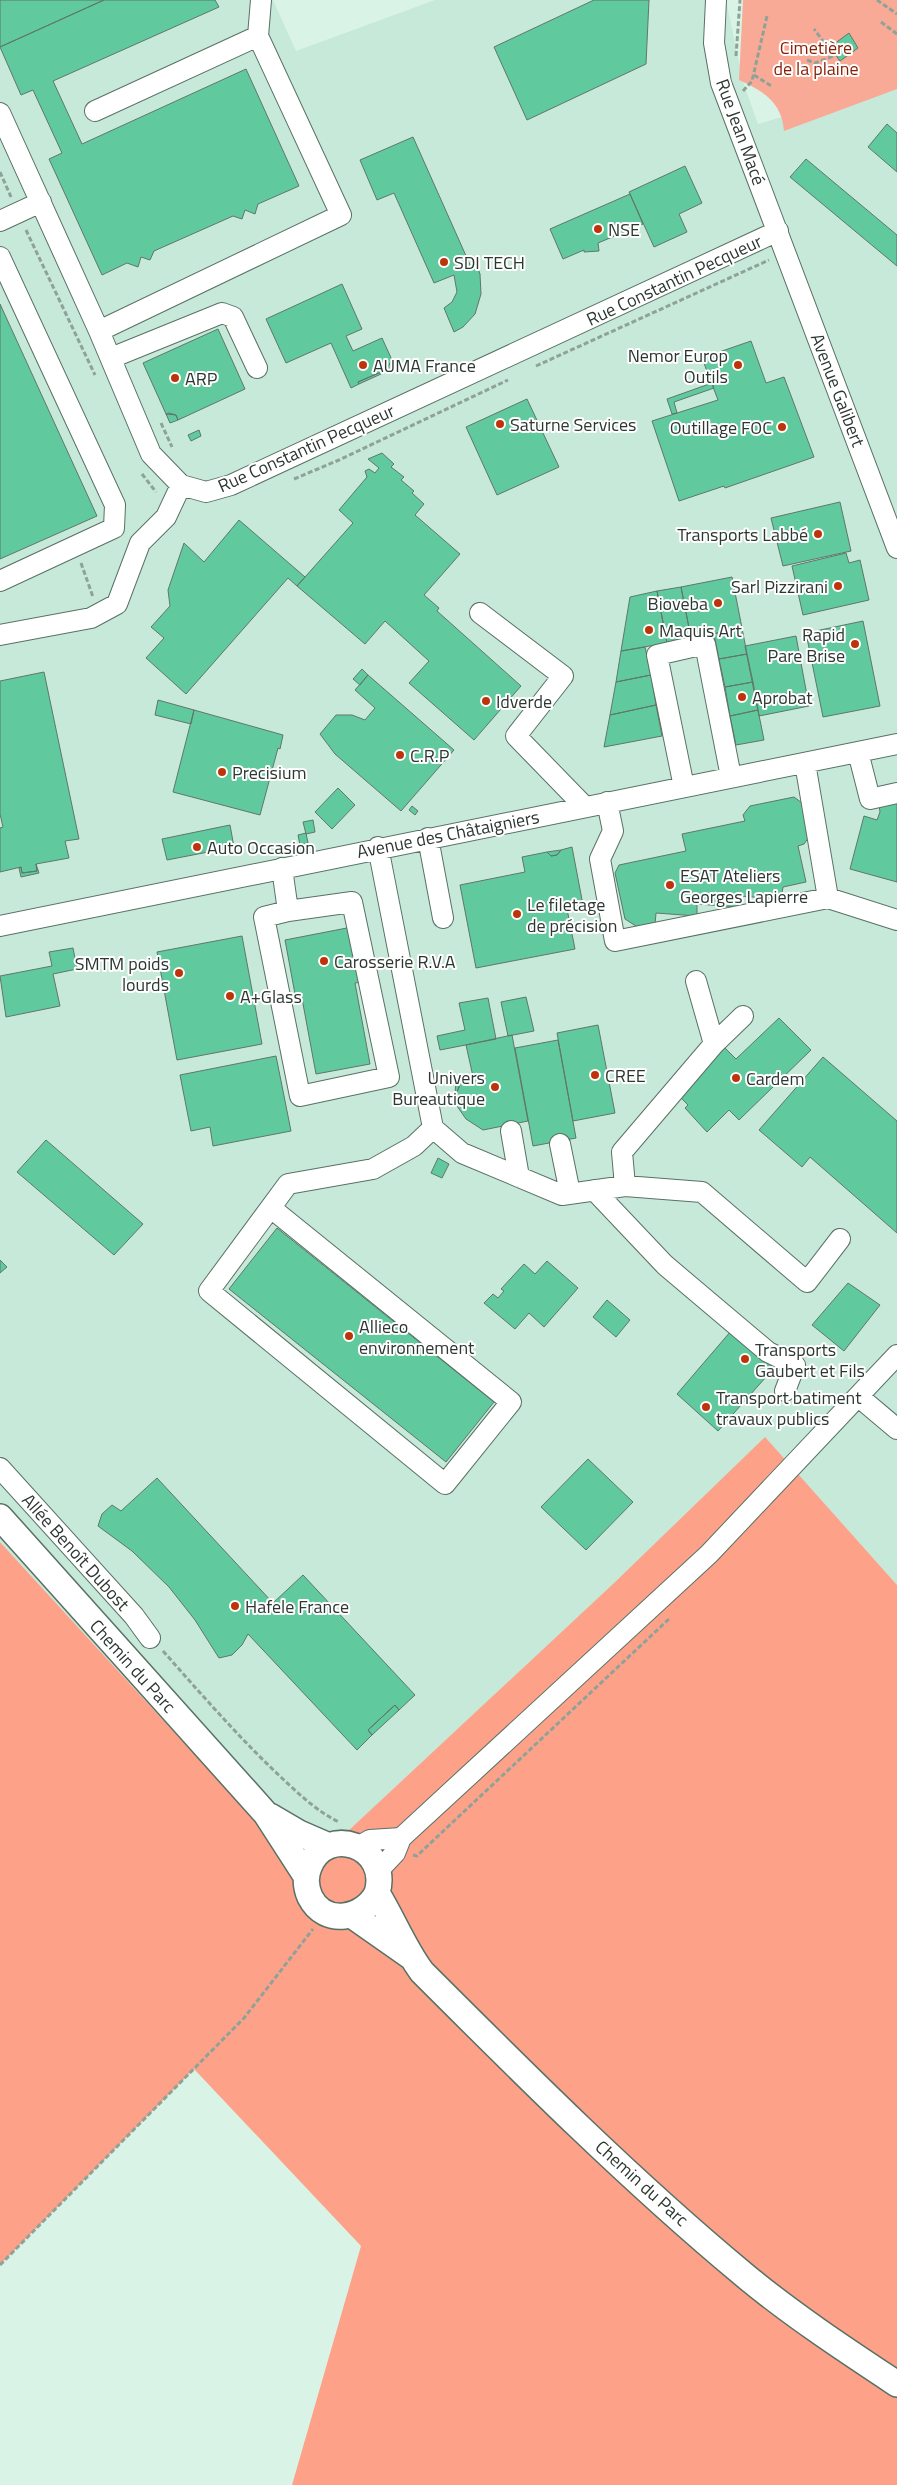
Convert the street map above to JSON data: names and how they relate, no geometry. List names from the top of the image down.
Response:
{
  "streets": {
    "main road": ["Chemin du Parc"],
    "street": [
      "Rue Jean Macé",
      "Rue Constantin Pecqueur",
      "Avenue Galibert",
      "Avenue des Châtaigniers",
      "Allée Benoît Dubost"
    ]
  },
  "crossings": [
    ["Rue Jean Macé", "Rue Constantin Pecqueur"],
    ["Rue Jean Macé", "Avenue Galibert"],
    ["Rue Constantin Pecqueur", "Avenue Galibert"]
  ],
  "parks": ["Cimetière de la plaine"],
  "places": [
    "NSE",
    "SDI TECH",
    "AUMA France",
    "Nemor Europ Outils",
    "ARP",
    "Saturne Services",
    "Outillage FOC",
    "Transports Labbé",
    "Sarl Pizzirani",
    "Bioveba",
    "Maquis Art",
    "Rapid Pare Brise",
    "Aprobat",
    "Idverde",
    "C.R.P",
    "Precisium",
    "Auto Occasion",
    "ESAT Ateliers Georges Lapierre",
    "Le filetage de précision",
    "Carosserie R.V.A",
    "SMTM poids lourds",
    "A+Glass",
    "CREE",
    "Cardem",
    "Univers Bureautique",
    "Allieco environnement",
    "Transports Gaubert et Fils",
    "Transport batiment travaux publics",
    "Hafele France"
  ]
}
